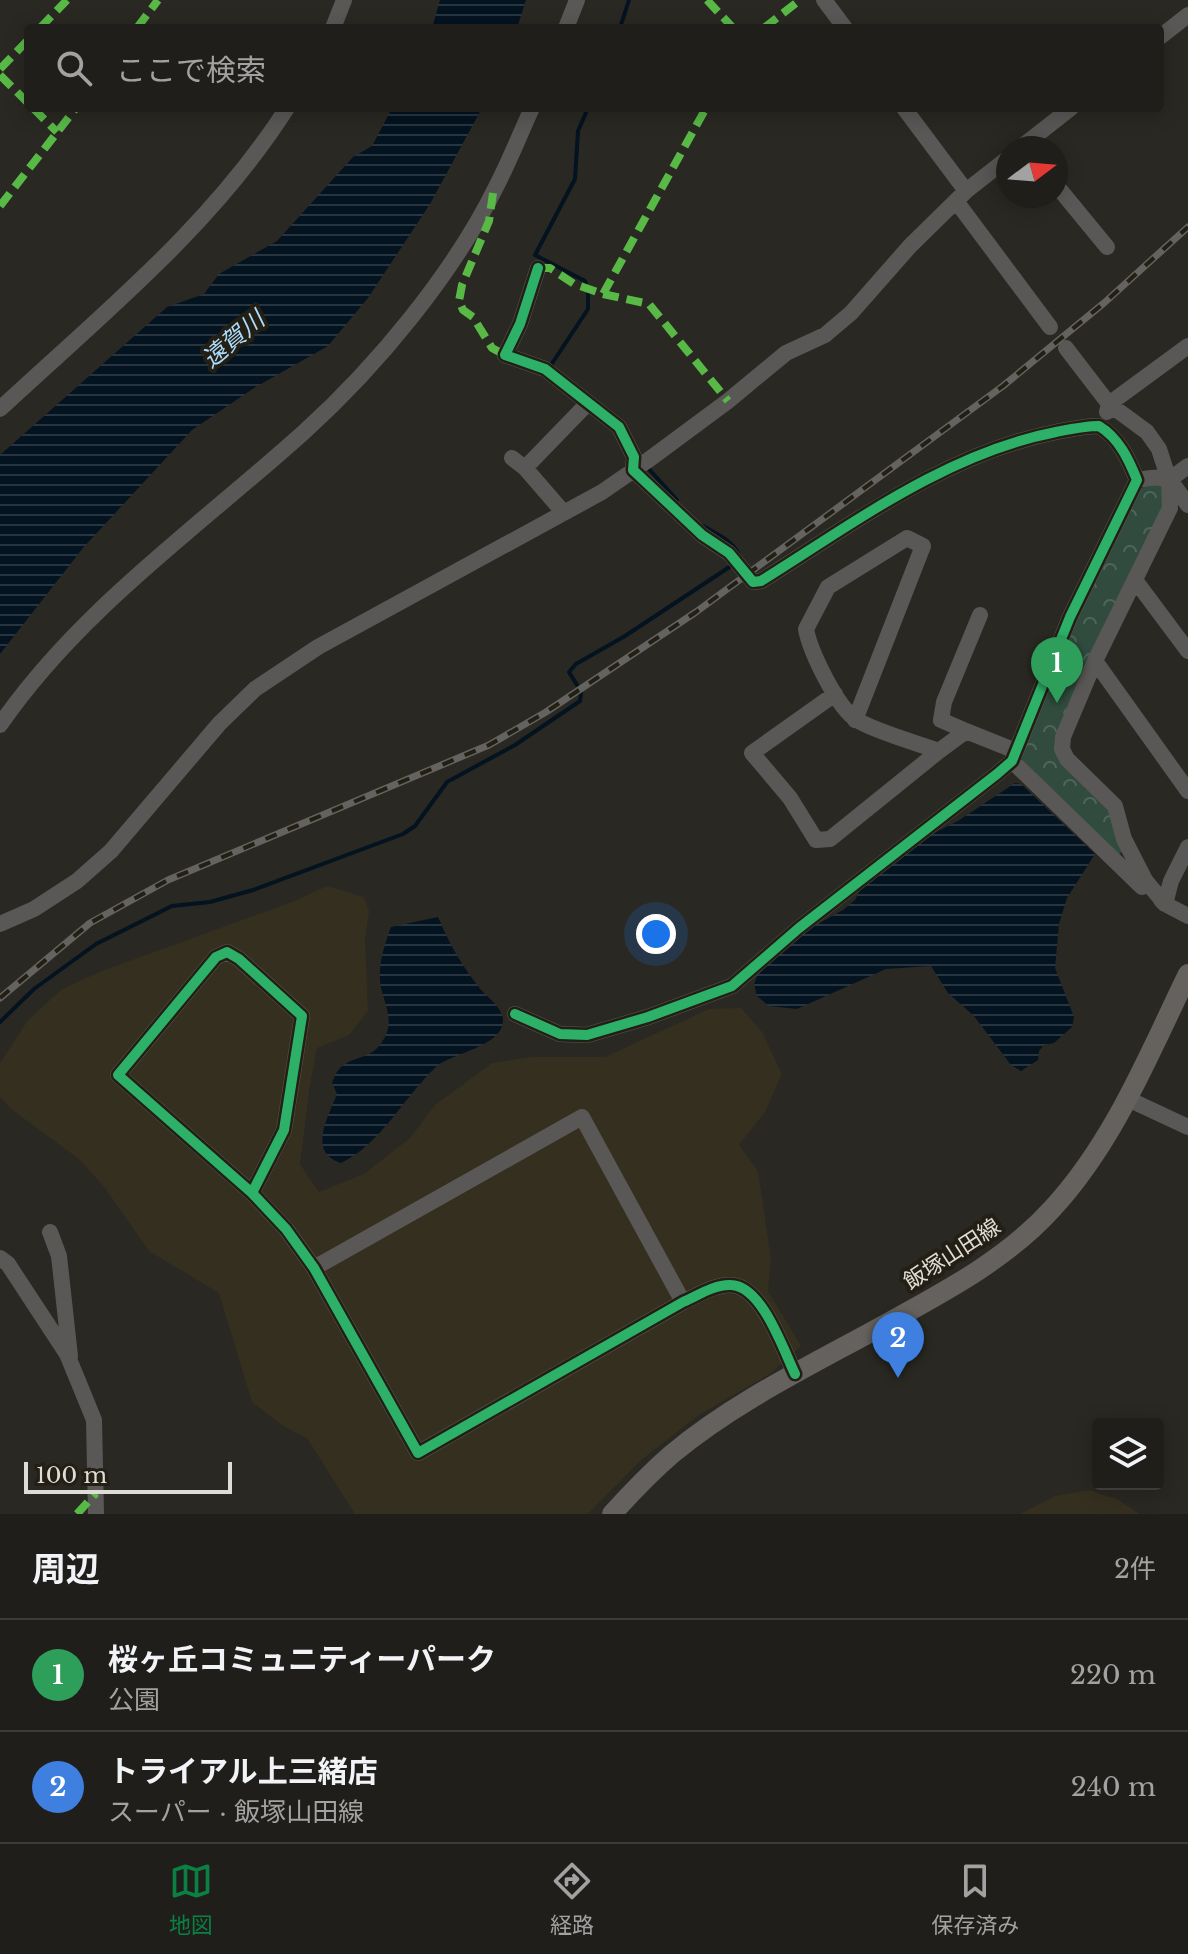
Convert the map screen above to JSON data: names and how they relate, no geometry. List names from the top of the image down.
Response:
{
  "streets": {
    "main road": ["飯塚山田線"]
  },
  "water": ["遠賀川"],
  "scale_bar": "100 m",
  "north": "right",
  "page": {
    "search": "ここで検索",
    "pins": ["1", "2"],
    "scale": "100 m",
    "heading": ["周辺", "2件"],
    "list": [
      {
        "mark": "1",
        "name": "桜ヶ丘コミュニティーパーク",
        "note": "公園",
        "value": "220 m"
      },
      {
        "mark": "2",
        "name": "トライアル上三緒店",
        "note": "スーパー · 飯塚山田線",
        "value": "240 m"
      }
    ],
    "nav": ["地図", "経路", "保存済み"]
  }
}
